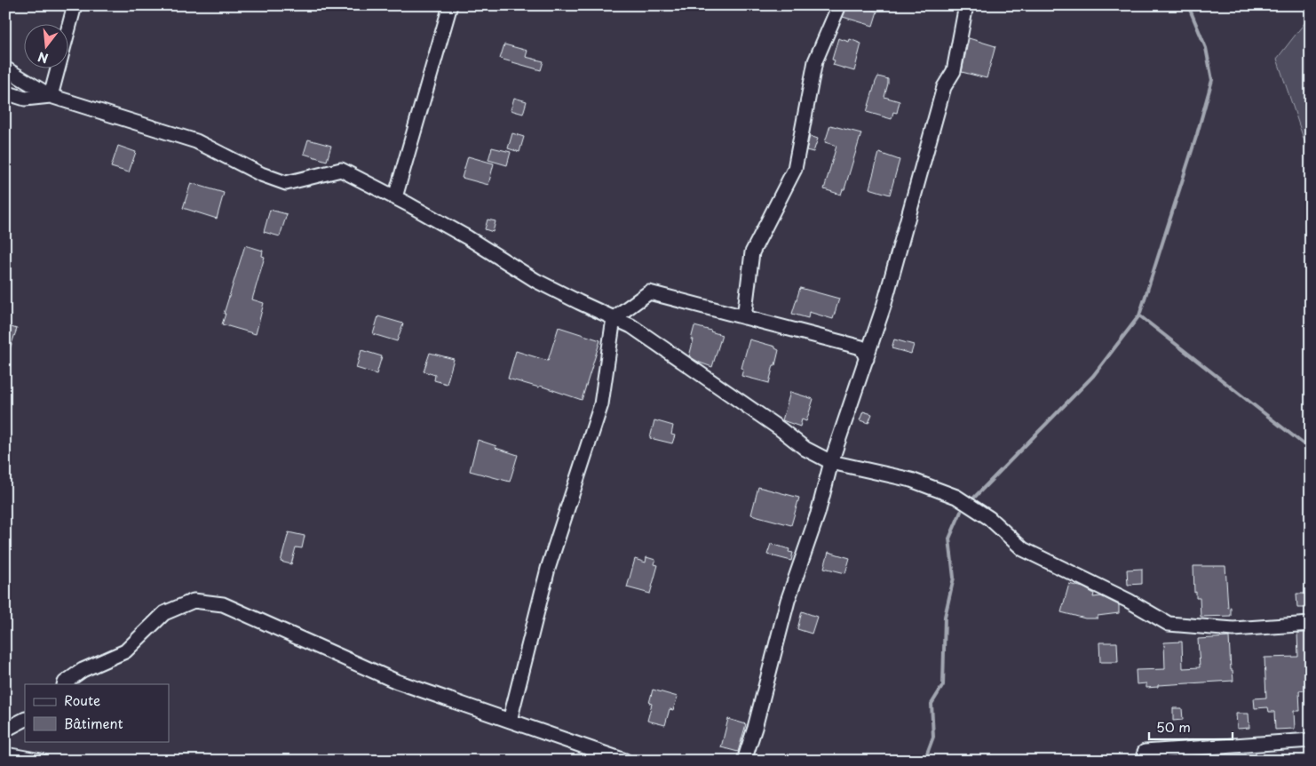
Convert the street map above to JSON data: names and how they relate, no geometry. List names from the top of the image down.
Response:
{
  "legend": ["Route", "Bâtiment"],
  "scale_bar": "50 m",
  "north": "bottom"
}
